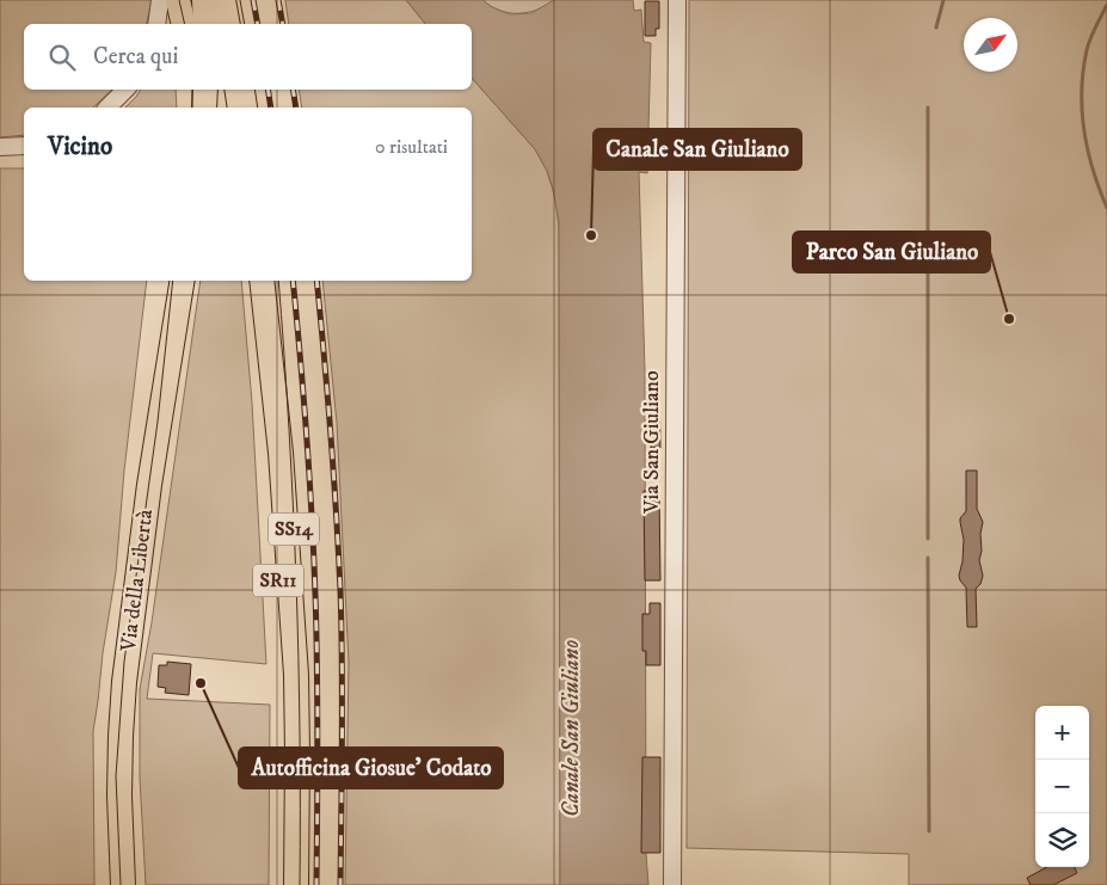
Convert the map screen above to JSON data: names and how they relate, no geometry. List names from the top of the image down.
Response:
{
  "streets": {
    "highway": ["SS14", "Via della Libertà", "SR11"],
    "street": ["Via San Giuliano"]
  },
  "crossings": [
    ["SS14", "SR11"]
  ],
  "water": ["Canale San Giuliano"],
  "places": ["Canale San Giuliano", "Parco San Giuliano", "Autofficina Giosue' Codato"],
  "north": "top right",
  "page": {
    "search": "Cerca qui",
    "heading": ["Vicino", "0 risultati"],
    "map_buttons": ["+", "−"]
  }
}
